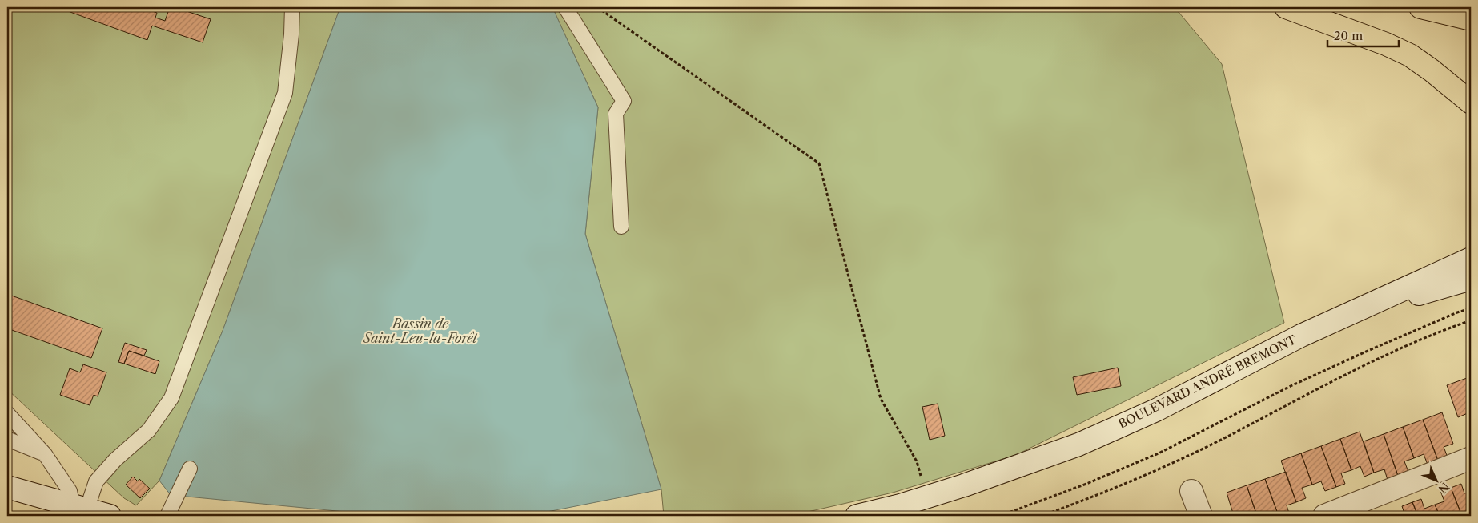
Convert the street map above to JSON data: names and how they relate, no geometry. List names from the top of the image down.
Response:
{
  "streets": {
    "street": ["BOULEVARD ANDRÉ BREMONT"]
  },
  "water": ["Bassin de Saint-Leu-la-Forêt"],
  "scale_bar": "20 m",
  "north": "bottom right"
}
